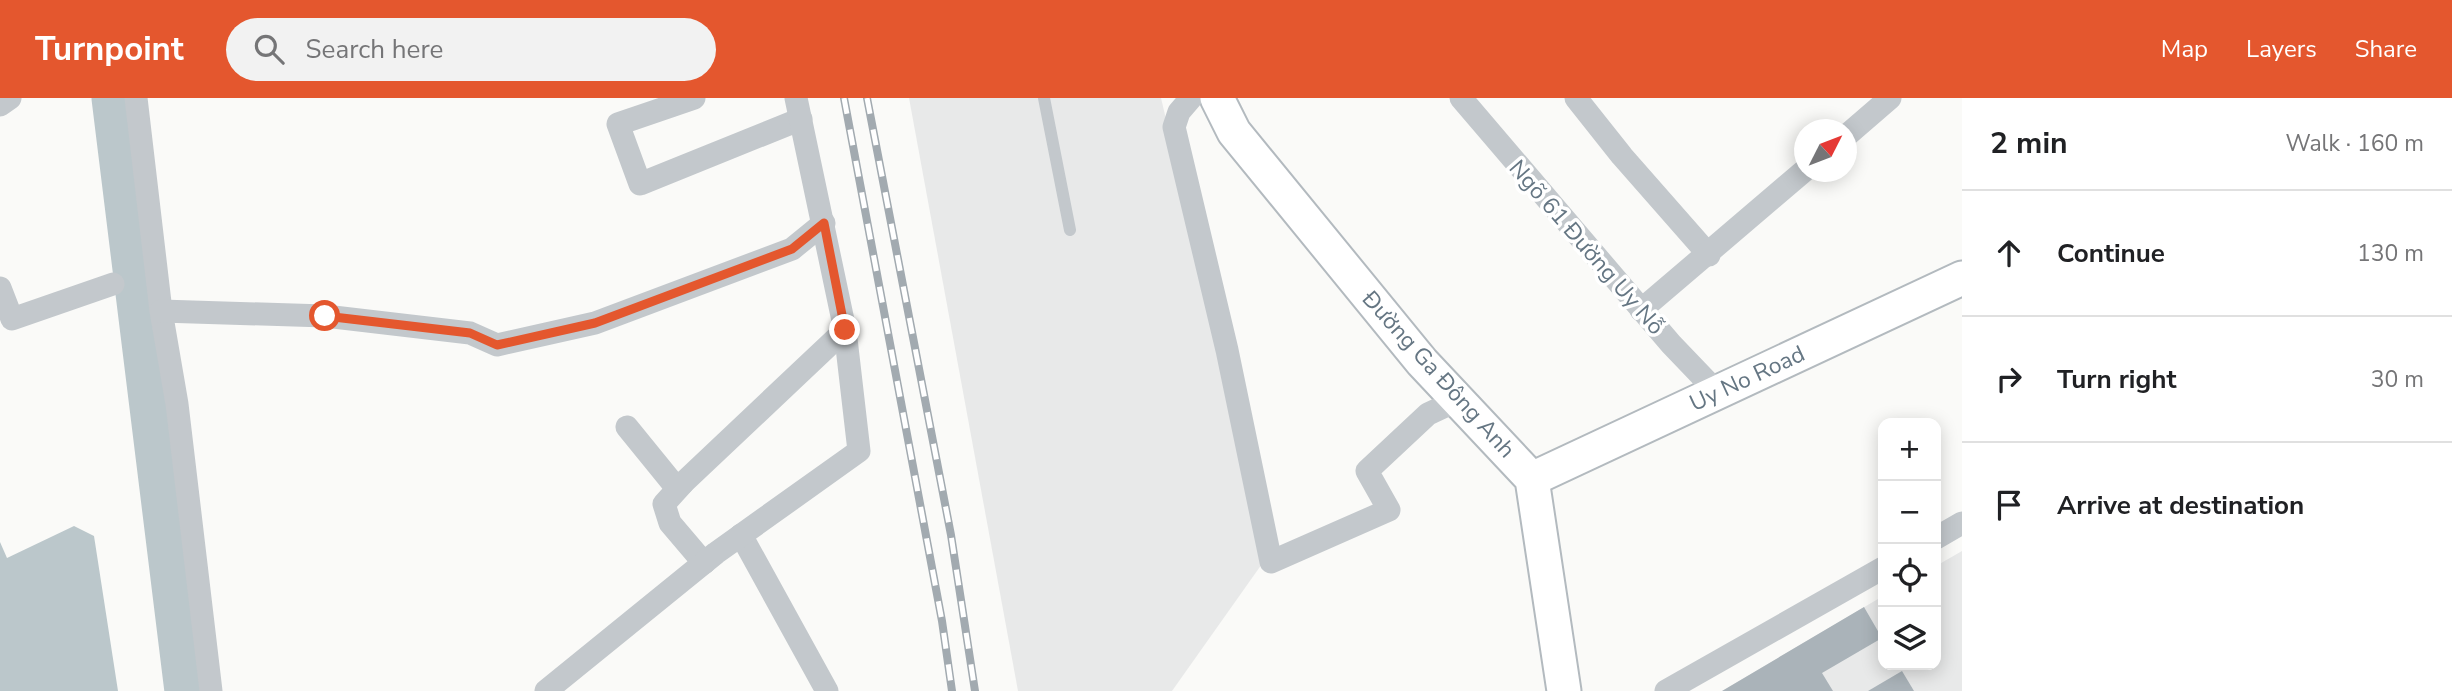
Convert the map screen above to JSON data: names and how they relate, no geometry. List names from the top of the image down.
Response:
{
  "streets": {
    "street": ["Ngõ 61 Đường Uy Nỗ", "Đường Ga Đông Anh", "Uy No Road"]
  },
  "crossings": [
    ["Ngõ 61 Đường Uy Nỗ", "Uy No Road"],
    ["Đường Ga Đông Anh", "Uy No Road"]
  ],
  "north": "top right",
  "page": {
    "header": "Turnpoint",
    "search": "Search here",
    "nav": ["Map", "Layers", "Share"],
    "heading": ["2 min", "Walk · 160 m"],
    "list": [
      ["Continue", "130 m"],
      ["Turn right", "30 m"],
      "Arrive at destination"
    ],
    "map_buttons": ["+", "−"]
  }
}
